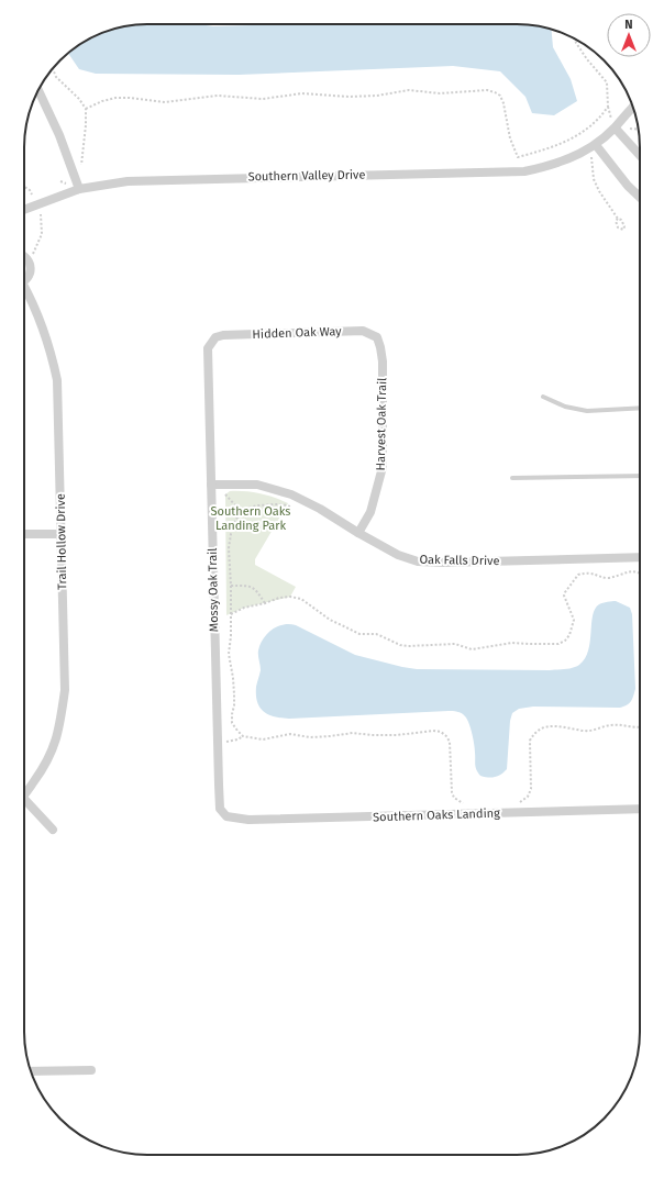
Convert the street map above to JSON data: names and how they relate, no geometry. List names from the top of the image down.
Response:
{
  "streets": {
    "street": [
      "Southern Valley Drive",
      "Hidden Oak Way",
      "Harvest Oak Trail",
      "Trail Hollow Drive",
      "Oak Falls Drive",
      "Mossy Oak Trail",
      "Southern Oaks Landing"
    ]
  },
  "crossings": [
    ["Hidden Oak Way", "Harvest Oak Trail"],
    ["Hidden Oak Way", "Mossy Oak Trail"],
    ["Harvest Oak Trail", "Oak Falls Drive"],
    ["Oak Falls Drive", "Mossy Oak Trail"],
    ["Mossy Oak Trail", "Southern Oaks Landing"]
  ],
  "parks": ["Southern Oaks Landing Park"],
  "north": "top"
}
